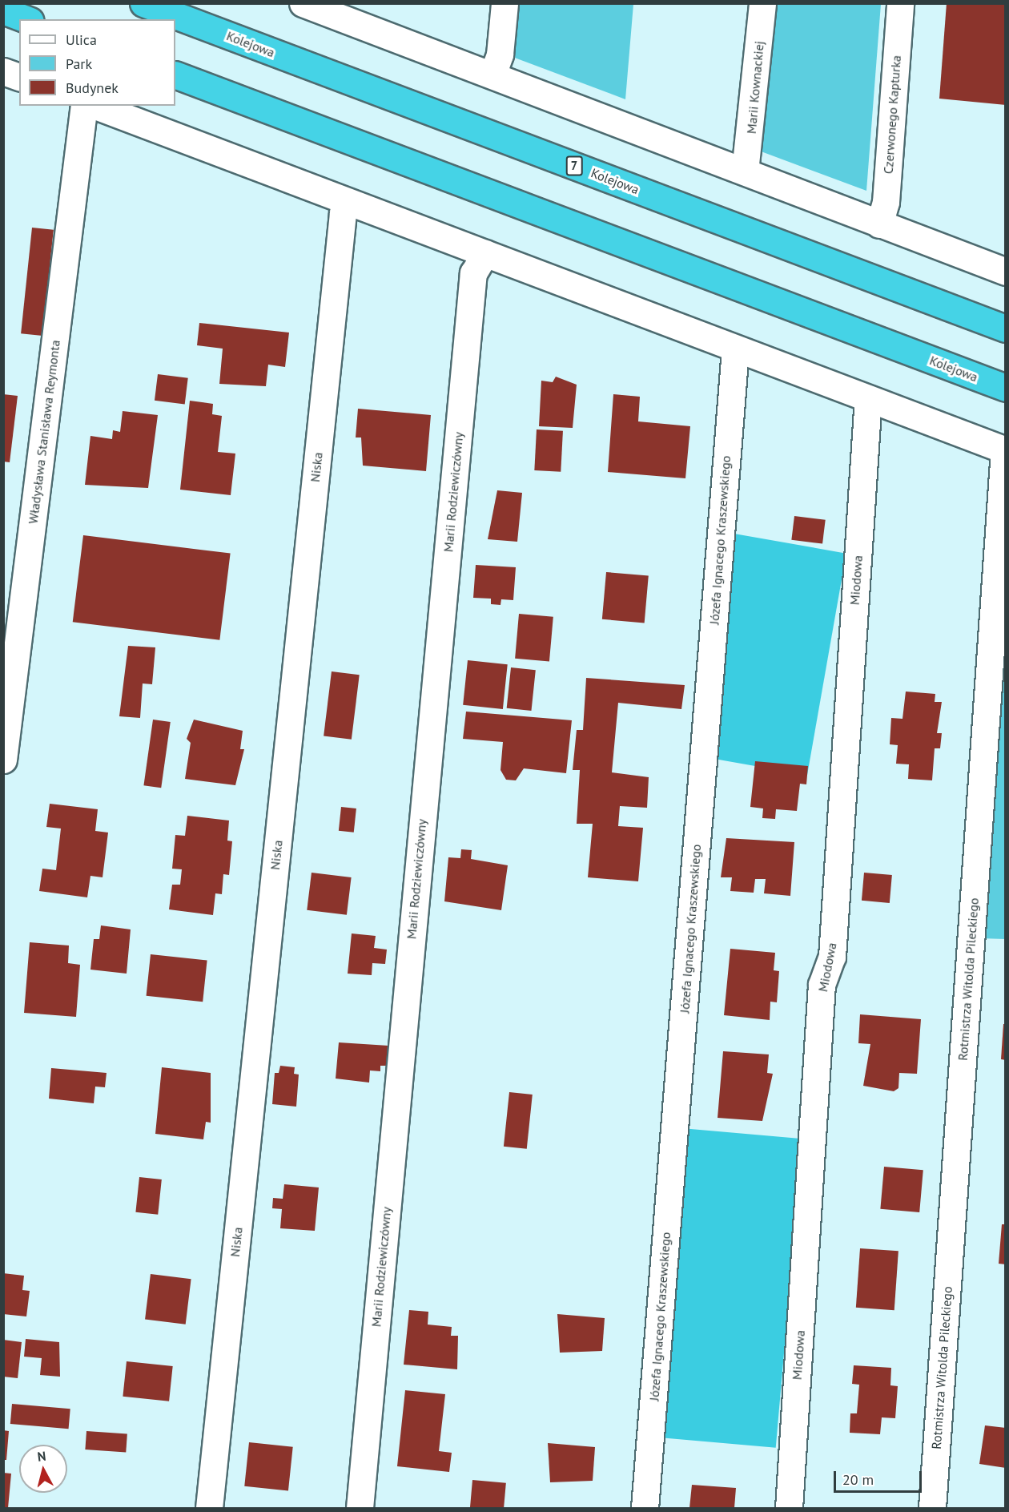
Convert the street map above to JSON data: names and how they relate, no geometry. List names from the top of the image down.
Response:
{
  "streets": {
    "highway": ["Kolejowa", "7"],
    "street": [
      "Marii Kownackiej",
      "Czerwonego Kapturka",
      "Władysława Stanisława Reymonta",
      "Niska",
      "Marii Rodziewiczówny",
      "Józefa Ignacego Kraszewskiego",
      "Miodowa",
      "Rotmistrza Witolda Pileckiego"
    ]
  },
  "legend": ["Ulica", "Park", "Budynek"],
  "scale_bar": "20 m",
  "north": "top"
}
